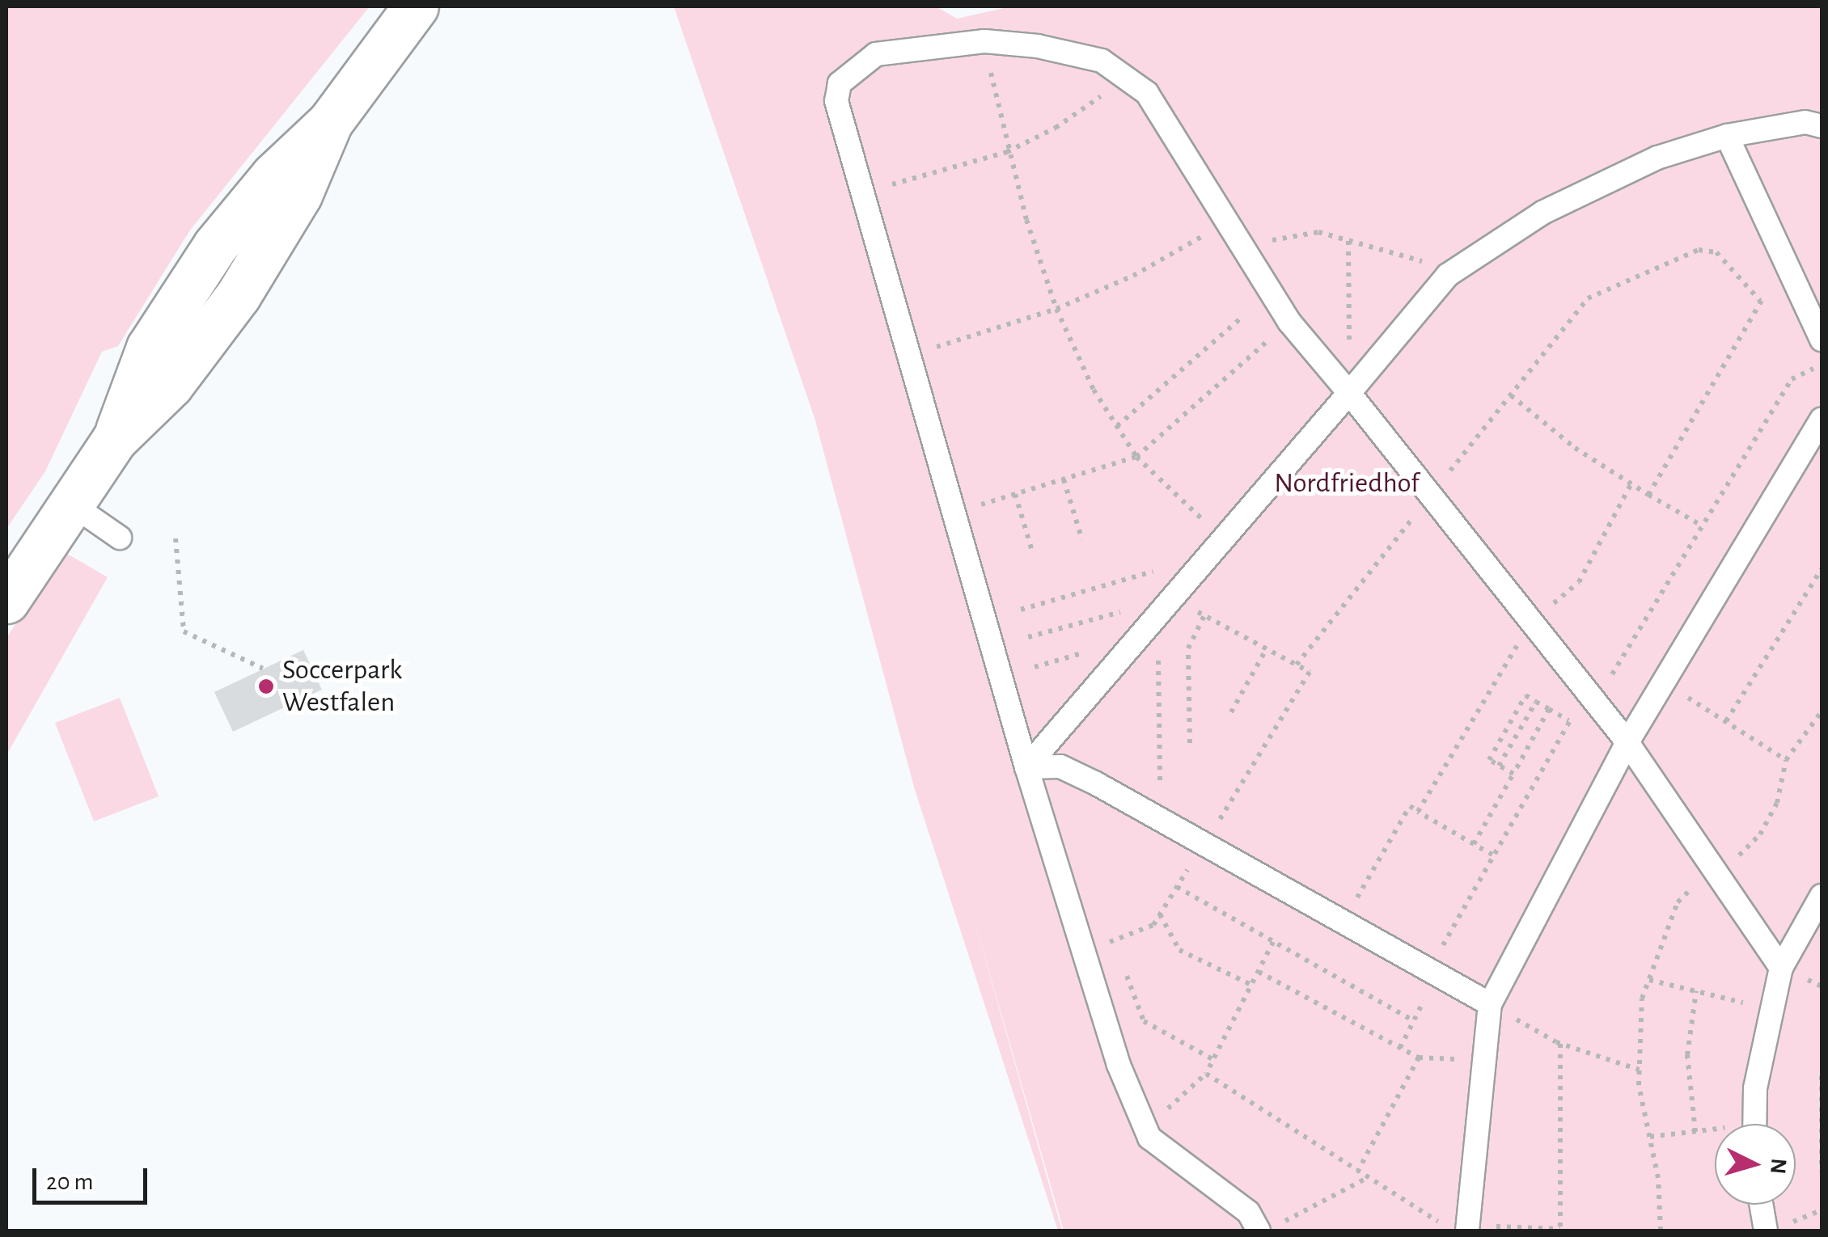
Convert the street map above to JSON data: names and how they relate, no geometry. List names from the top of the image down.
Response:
{
  "parks": ["Nordfriedhof"],
  "places": ["Soccerpark Westfalen"],
  "scale_bar": "20 m",
  "north": "right"
}
